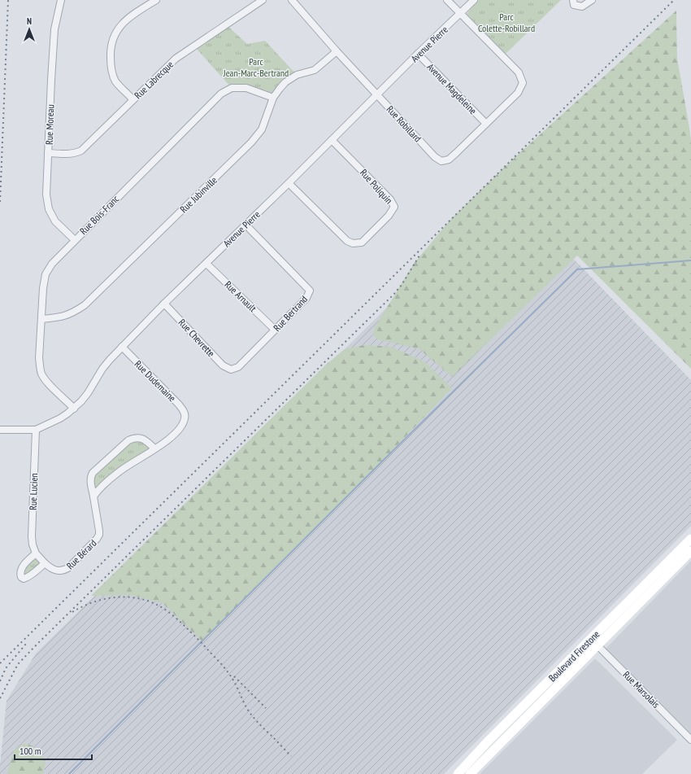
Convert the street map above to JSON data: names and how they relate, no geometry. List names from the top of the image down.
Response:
{
  "streets": {
    "main road": ["Boulevard Firestone"],
    "street": [
      "Avenue Pierre",
      "Rue Labrecque",
      "Avenue Magdeleine",
      "Rue Robillard",
      "Rue Moreau",
      "Rue Poliquin",
      "Rue Jubinville",
      "Rue Bois-Franc",
      "Rue Arnault",
      "Rue Bertrand",
      "Rue Chevrette",
      "Rue Dudemaine",
      "Rue Lucien",
      "Rue Bérard",
      "Rue Marsolais"
    ]
  },
  "crossings": [
    ["Avenue Pierre", "Avenue Magdeleine"],
    ["Avenue Pierre", "Rue Robillard"],
    ["Avenue Pierre", "Rue Poliquin"],
    ["Avenue Pierre", "Rue Bois-Franc"],
    ["Avenue Pierre", "Rue Arnault"],
    ["Avenue Pierre", "Rue Bertrand"],
    ["Avenue Pierre", "Rue Chevrette"],
    ["Avenue Pierre", "Rue Dudemaine"],
    ["Avenue Pierre", "Rue Lucien"],
    ["Rue Labrecque", "Rue Moreau"],
    ["Avenue Magdeleine", "Rue Robillard"],
    ["Rue Robillard", "Rue Jubinville"],
    ["Rue Moreau", "Rue Bois-Franc"],
    ["Rue Jubinville", "Rue Bois-Franc"],
    ["Rue Arnault", "Rue Bertrand"],
    ["Rue Bertrand", "Rue Chevrette"],
    ["Rue Dudemaine", "Rue Bérard"],
    ["Rue Lucien", "Rue Bérard"],
    ["Boulevard Firestone", "Rue Marsolais"]
  ],
  "parks": ["Parc Colette-Robillard", "Parc Jean-Marc-Bertrand"],
  "scale_bar": "100 m",
  "north": "top"
}
